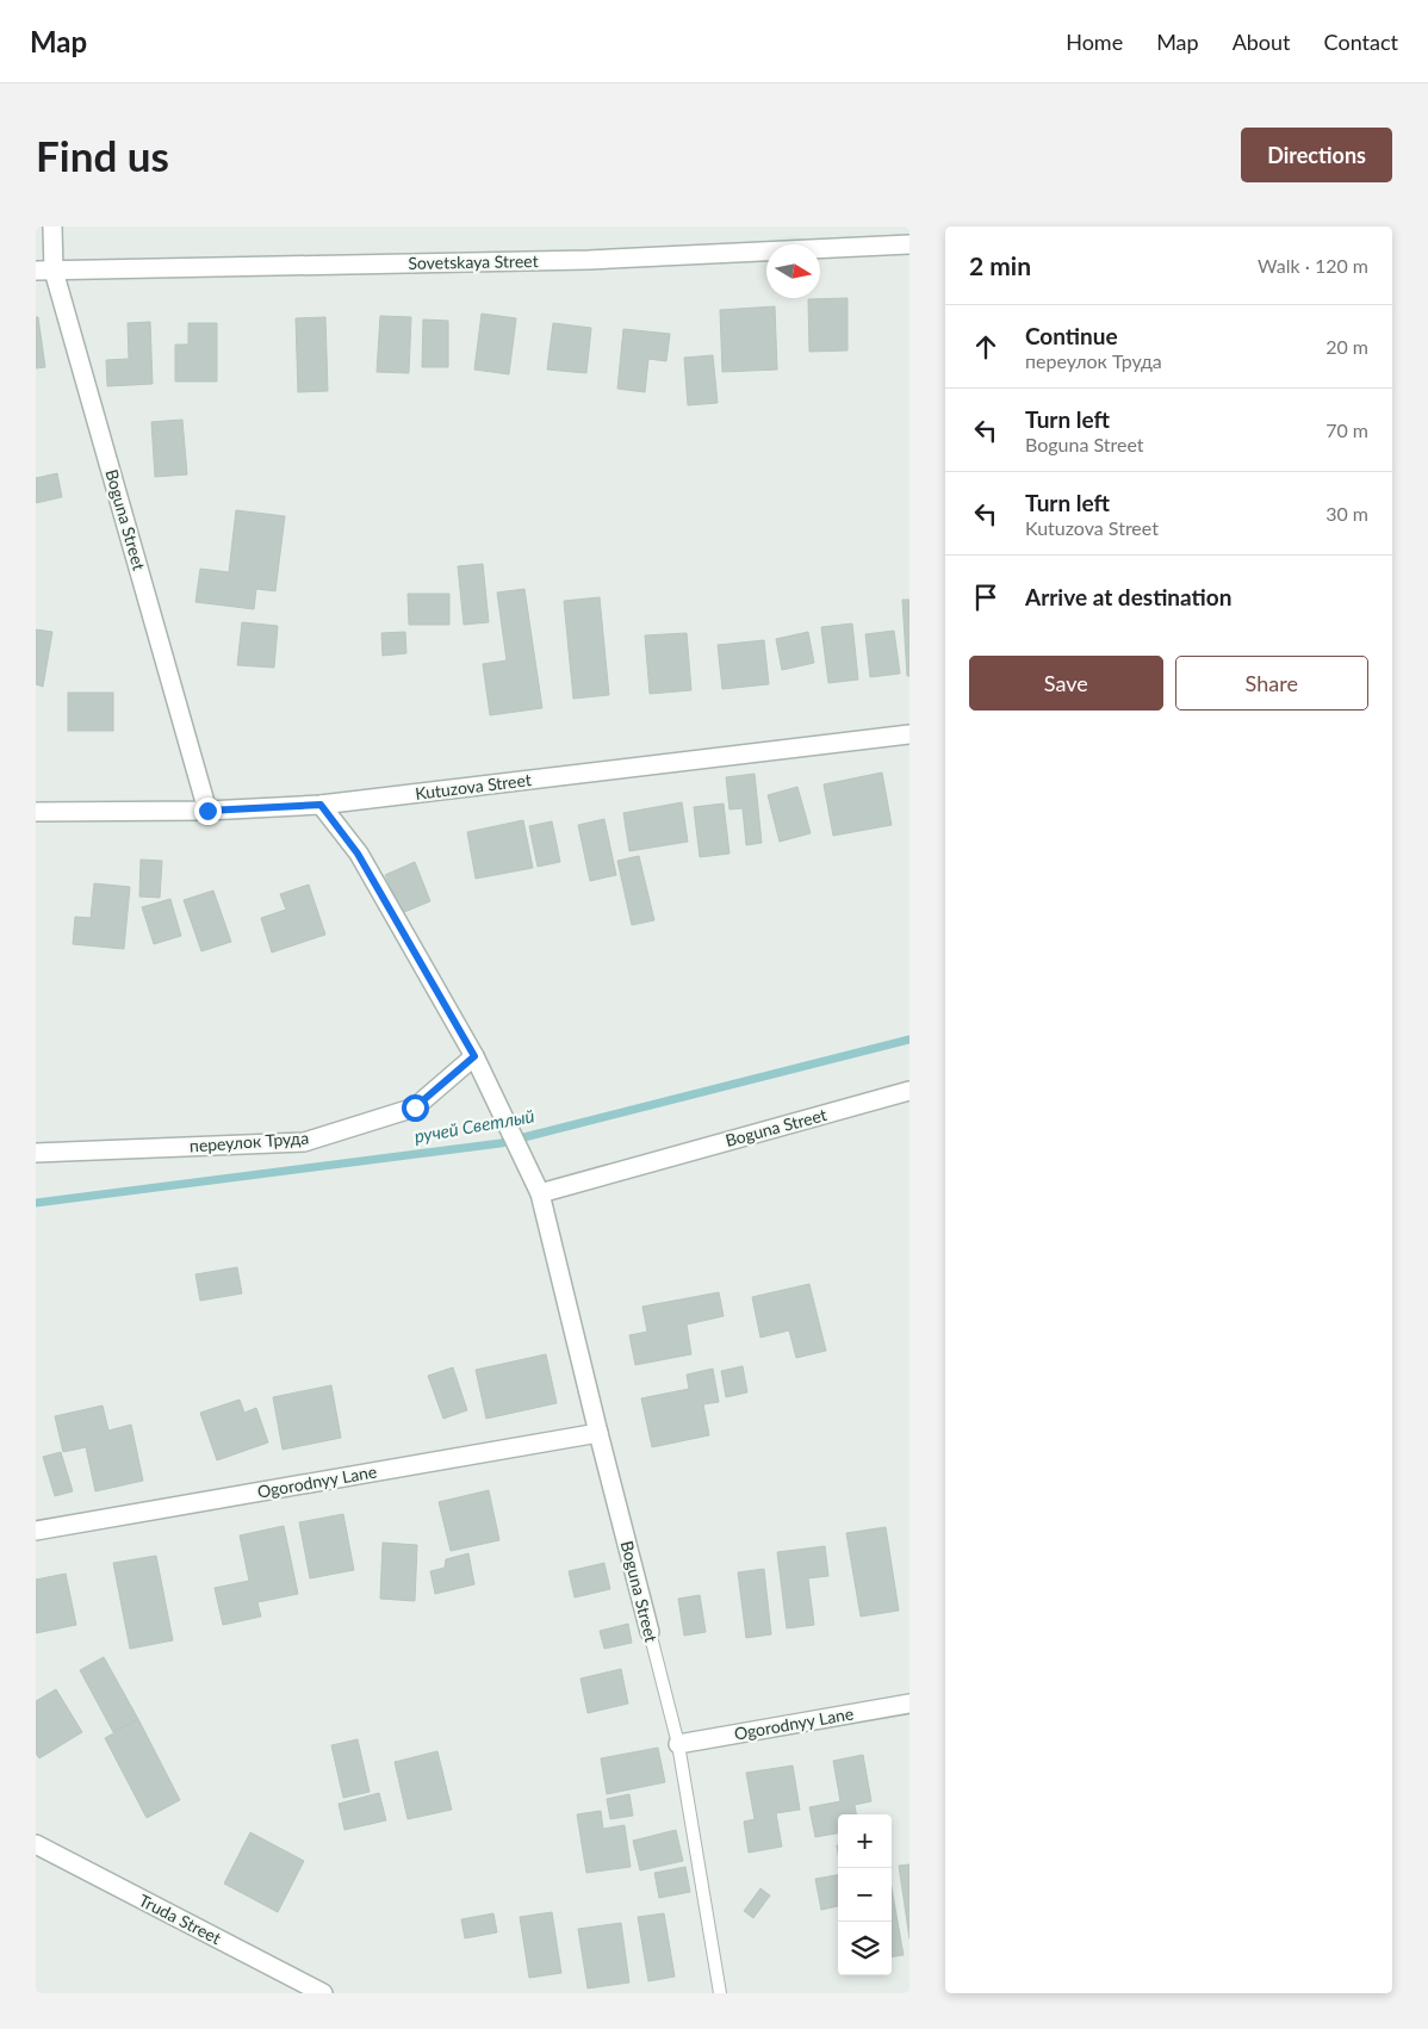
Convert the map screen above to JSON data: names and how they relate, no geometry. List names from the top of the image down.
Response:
{
  "streets": {
    "street": [
      "Sovetskaya Street",
      "Boguna Street",
      "Kutuzova Street",
      "переулок Труда",
      "Ogorodnyy Lane",
      "Truda Street"
    ]
  },
  "crossings": [
    ["Sovetskaya Street", "Boguna Street"],
    ["Boguna Street", "Kutuzova Street"],
    ["Boguna Street", "переулок Труда"],
    ["Boguna Street", "Ogorodnyy Lane"]
  ],
  "water": ["ручей Светлый"],
  "north": "right",
  "page": {
    "header": "Map",
    "nav": [
      "Home",
      "Map",
      "About",
      "Contact"
    ],
    "buttons": [
      "Directions",
      ["Save", "Share"]
    ],
    "title": "Find us",
    "heading": ["2 min", "Walk · 120 m"],
    "list": [
      ["Continue", "переулок Труда", "20 m"],
      ["Turn left", "Boguna Street", "70 m"],
      ["Turn left", "Kutuzova Street", "30 m"],
      "Arrive at destination"
    ],
    "map_buttons": ["+", "−"]
  }
}
